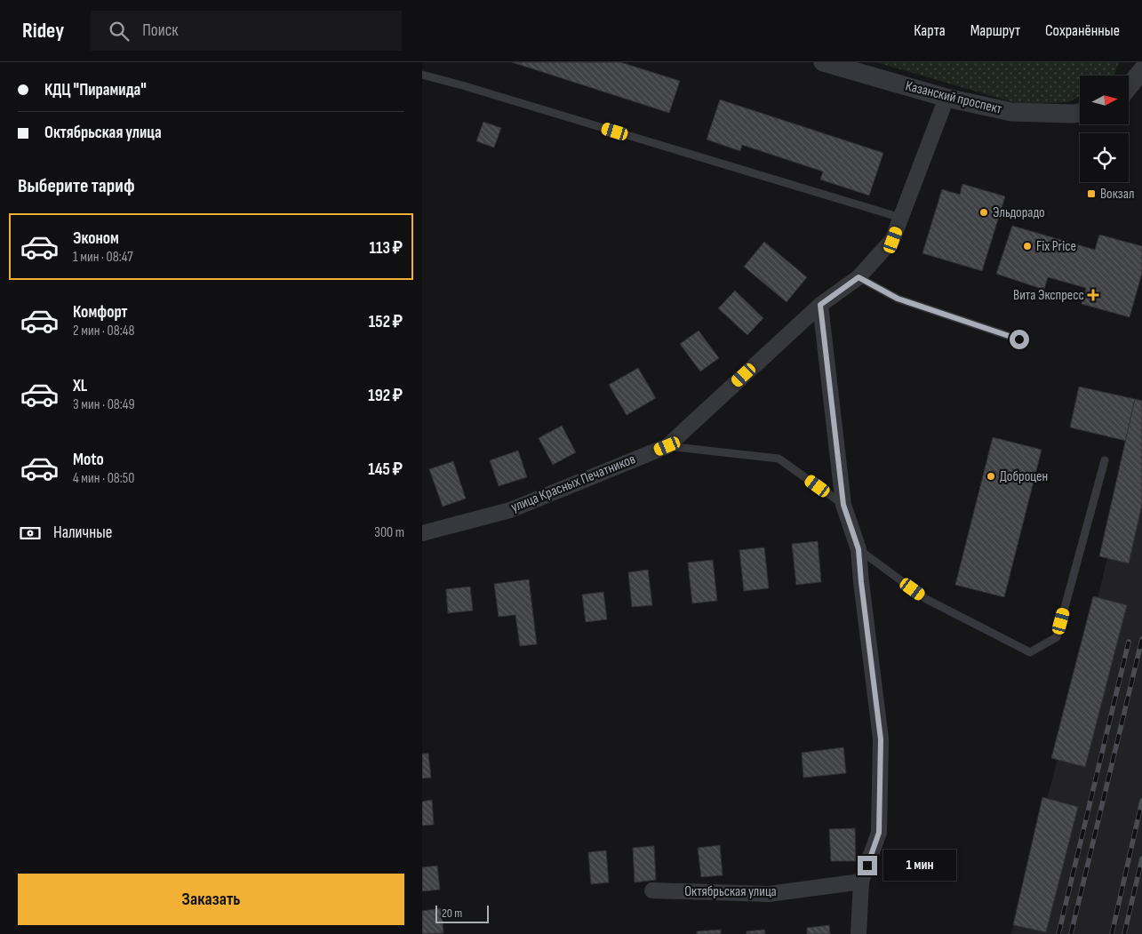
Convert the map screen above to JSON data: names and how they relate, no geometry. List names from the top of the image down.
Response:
{
  "streets": {
    "street": ["Казанский проспект", "улица Красных Печатников", "Октябрьская улица"]
  },
  "crossings": [
    ["Казанский проспект", "улица Красных Печатников"]
  ],
  "places": {
    "transit": ["Вокзал"],
    "other": ["Эльдорадо", "Fix Price", "Доброцен"],
    "health": ["Вита Экспресс"]
  },
  "scale_bar": "20 m",
  "north": "right",
  "page": {
    "header": "Ridey",
    "search": "Поиск",
    "nav": ["Карта", "Маршрут", "Сохранённые"],
    "banner": ["КДЦ \"Пирамида\"", "Октябрьская улица"],
    "heading": "Выберите тариф",
    "list": [
      {
        "name": "Эконом",
        "note": "1 мин · 08:47",
        "value": "113 ₽"
      },
      {
        "name": "Комфорт",
        "note": "2 мин · 08:48",
        "value": "152 ₽"
      },
      {
        "name": "XL",
        "note": "3 мин · 08:49",
        "value": "192 ₽"
      },
      {
        "name": "Moto",
        "note": "4 мин · 08:50",
        "value": "145 ₽"
      }
    ],
    "pay": ["Наличные", "300 m"],
    "bubble": "1 мин",
    "buttons": "Заказать",
    "scale": "20 m"
  }
}
